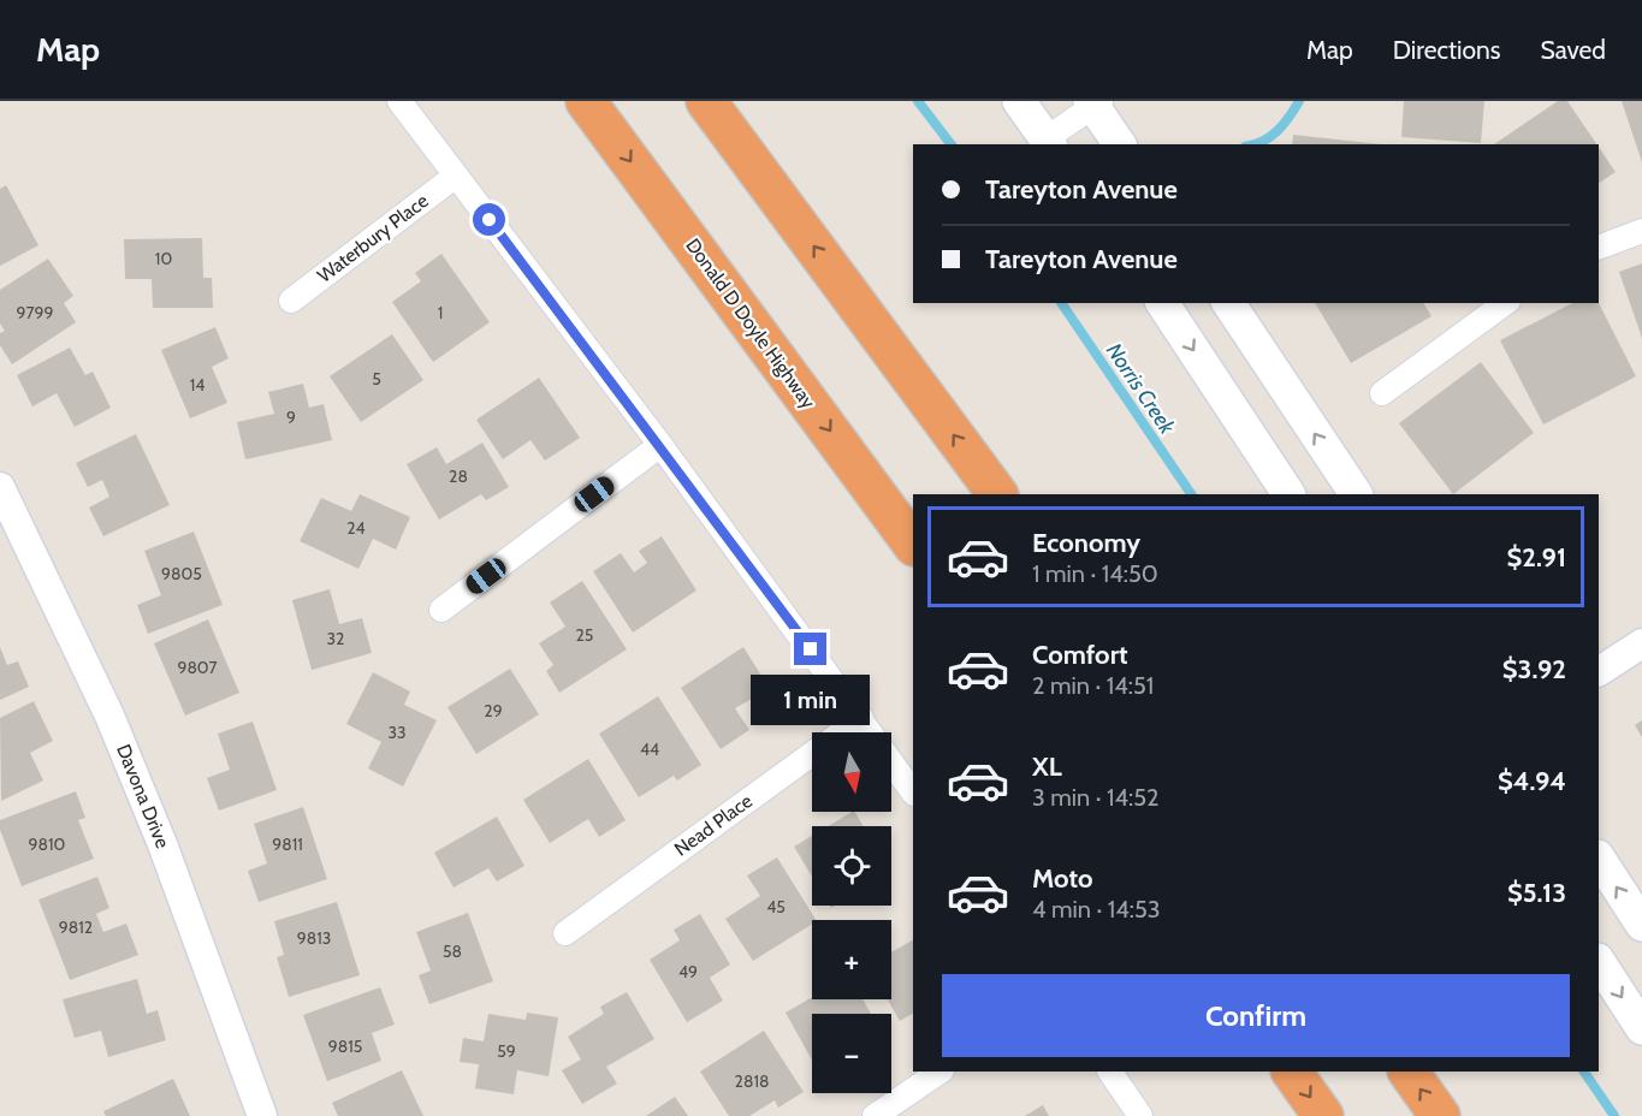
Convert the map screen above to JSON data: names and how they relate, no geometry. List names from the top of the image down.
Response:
{
  "streets": {
    "highway": ["Donald D Doyle Highway"],
    "street": ["Waterbury Place", "Davona Drive", "Nead Place"]
  },
  "water": ["Norris Creek"],
  "house_numbers": [
    "10",
    "9799",
    "1",
    "5",
    "14",
    "9",
    "28",
    "24",
    "9805",
    "25",
    "32",
    "9807",
    "29",
    "33",
    "44",
    "9810",
    "9811",
    "45",
    "9812",
    "9813",
    "58",
    "49",
    "9815",
    "59",
    "2818"
  ],
  "north": "bottom",
  "page": {
    "header": "Map",
    "nav": ["Map", "Directions", "Saved"],
    "banner": ["Tareyton Avenue", "Tareyton Avenue"],
    "list": [
      {
        "name": "Economy",
        "note": "1 min · 14:50",
        "value": "$2.91"
      },
      {
        "name": "Comfort",
        "note": "2 min · 14:51",
        "value": "$3.92"
      },
      {
        "name": "XL",
        "note": "3 min · 14:52",
        "value": "$4.94"
      },
      {
        "name": "Moto",
        "note": "4 min · 14:53",
        "value": "$5.13"
      }
    ],
    "bubble": "1 min",
    "map_buttons": ["+", "−"],
    "buttons": "Confirm"
  }
}
